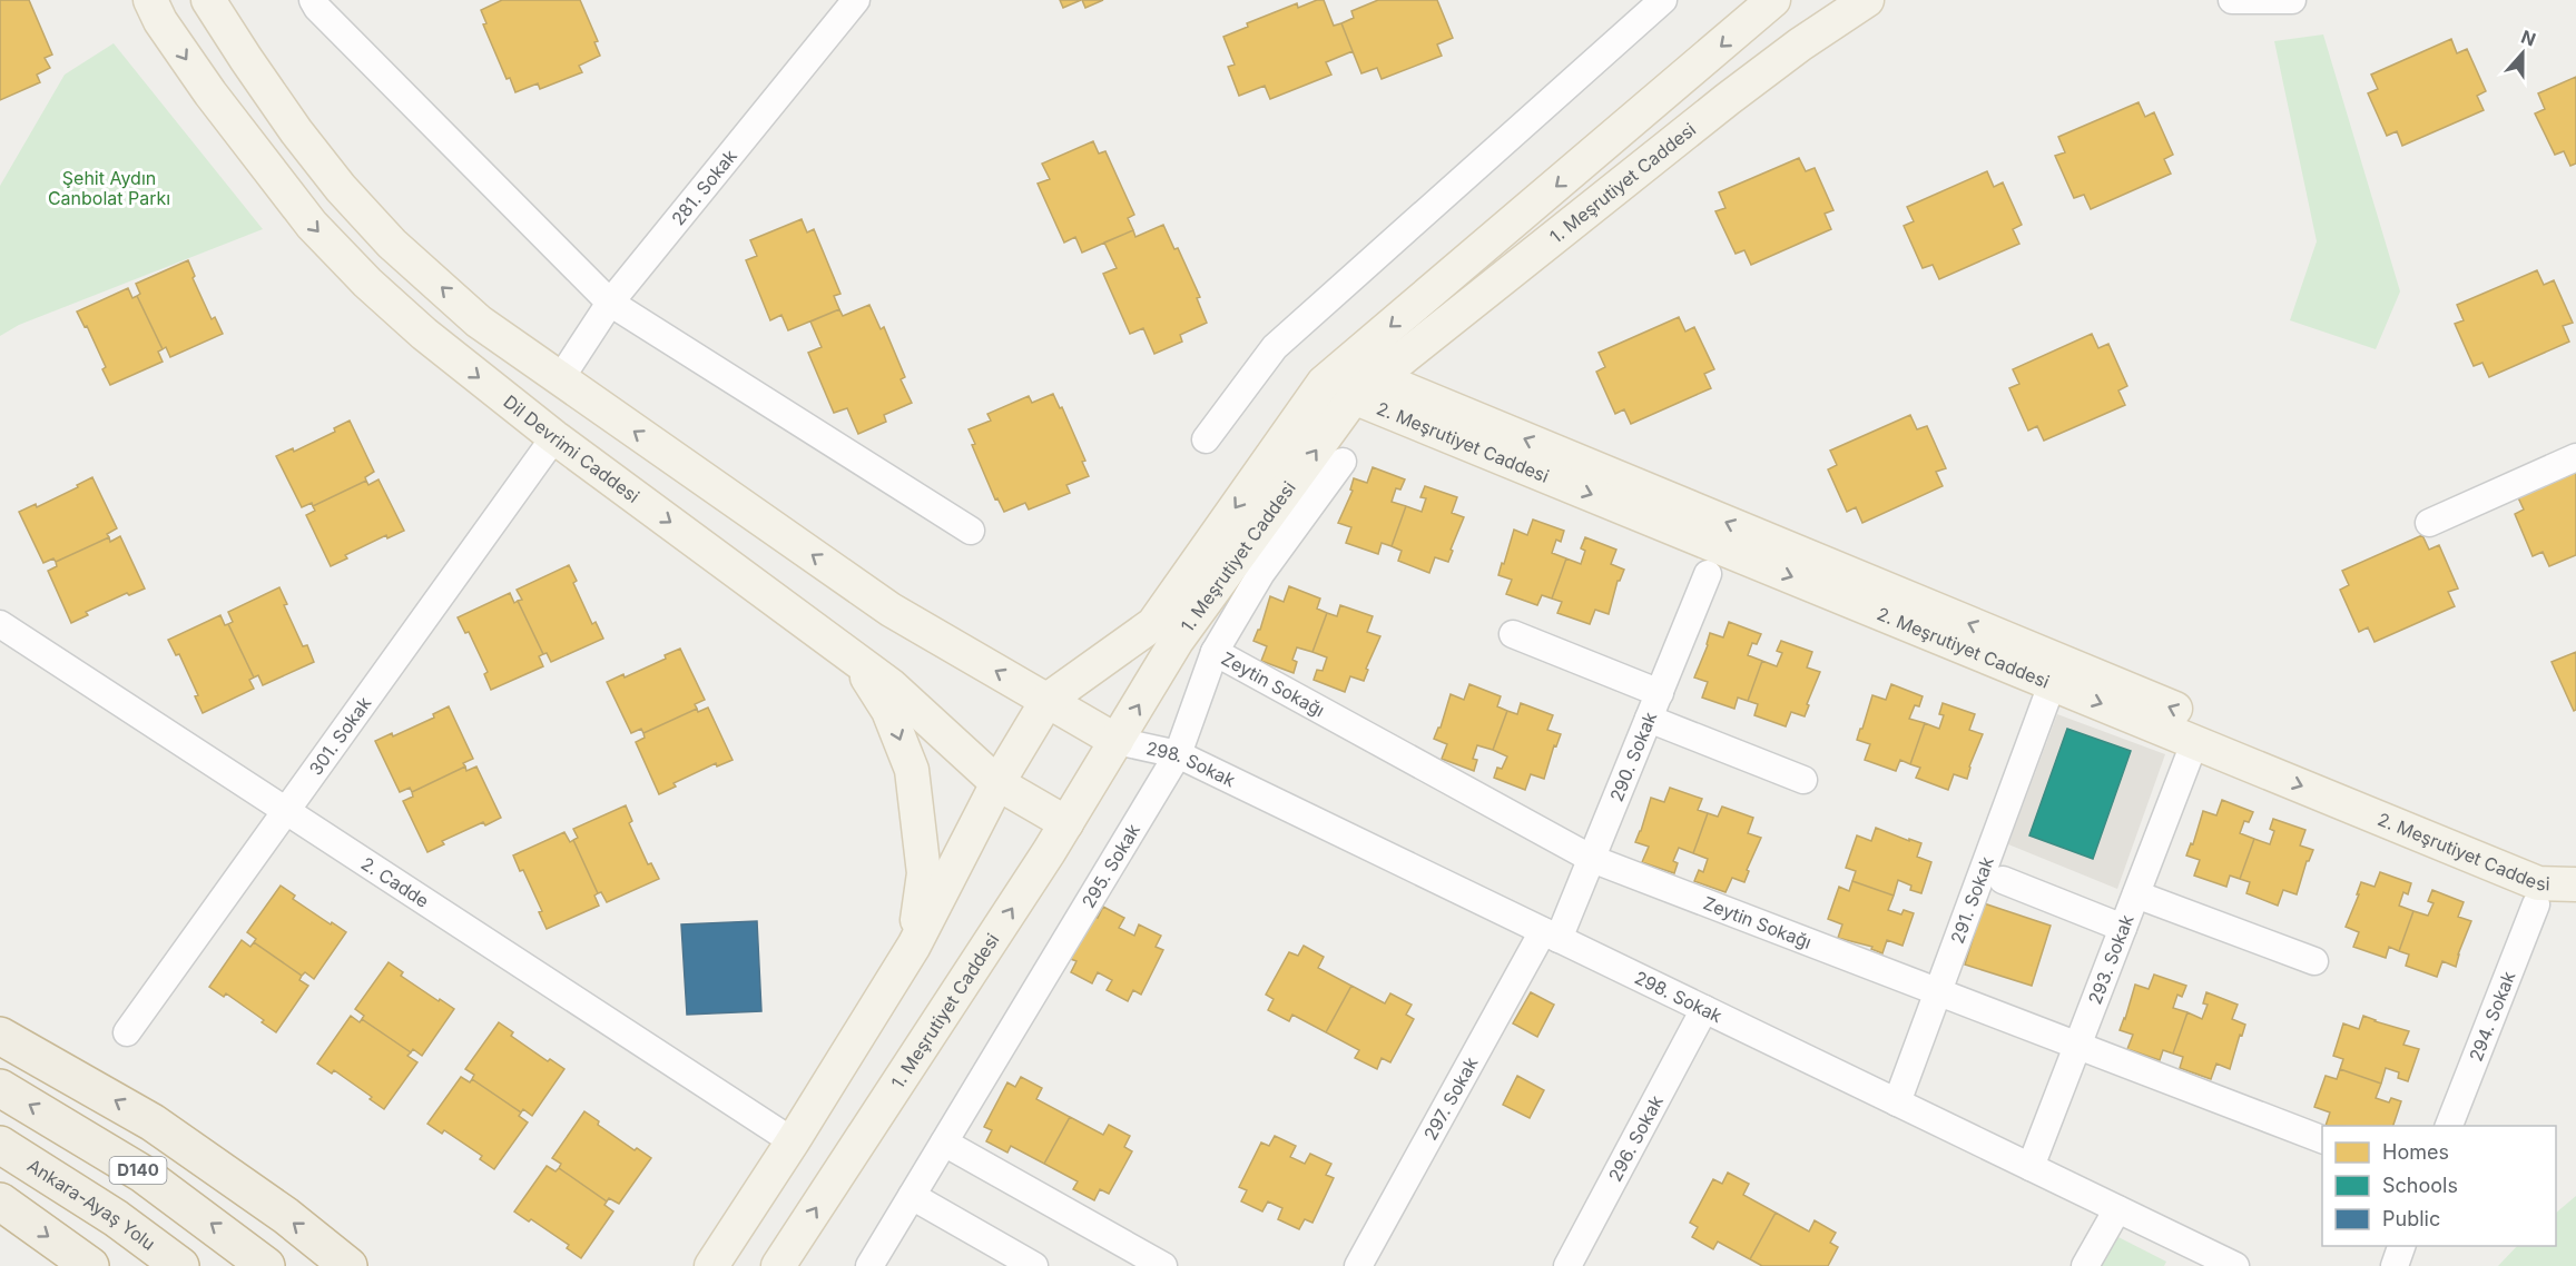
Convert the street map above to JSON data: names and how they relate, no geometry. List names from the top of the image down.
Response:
{
  "streets": {
    "highway": ["D140", "Ankara-Ayaş Yolu"],
    "main road": ["1. Meşrutiyet Caddesi", "2. Meşrutiyet Caddesi", "Dil Devrimi Caddesi"],
    "street": [
      "281. Sokak",
      "Zeytin Sokağı",
      "301. Sokak",
      "290. Sokak",
      "298. Sokak",
      "295. Sokak",
      "2. Cadde",
      "291. Sokak",
      "293. Sokak",
      "294. Sokak",
      "297. Sokak",
      "296. Sokak"
    ]
  },
  "crossings": [
    ["1. Meşrutiyet Caddesi", "2. Meşrutiyet Caddesi"],
    ["1. Meşrutiyet Caddesi", "Dil Devrimi Caddesi"],
    ["1. Meşrutiyet Caddesi", "298. Sokak"],
    ["1. Meşrutiyet Caddesi", "2. Cadde"],
    ["Dil Devrimi Caddesi", "301. Sokak"],
    ["Zeytin Sokağı", "290. Sokak"],
    ["Zeytin Sokağı", "295. Sokak"],
    ["Zeytin Sokağı", "291. Sokak"],
    ["Zeytin Sokağı", "293. Sokak"],
    ["301. Sokak", "2. Cadde"],
    ["290. Sokak", "298. Sokak"],
    ["290. Sokak", "297. Sokak"],
    ["298. Sokak", "295. Sokak"],
    ["298. Sokak", "291. Sokak"],
    ["298. Sokak", "293. Sokak"],
    ["298. Sokak", "297. Sokak"],
    ["298. Sokak", "296. Sokak"]
  ],
  "parks": ["Şehit Aydın Canbolat Parkı"],
  "legend": ["Homes", "Schools", "Public"],
  "north": "top"
}
